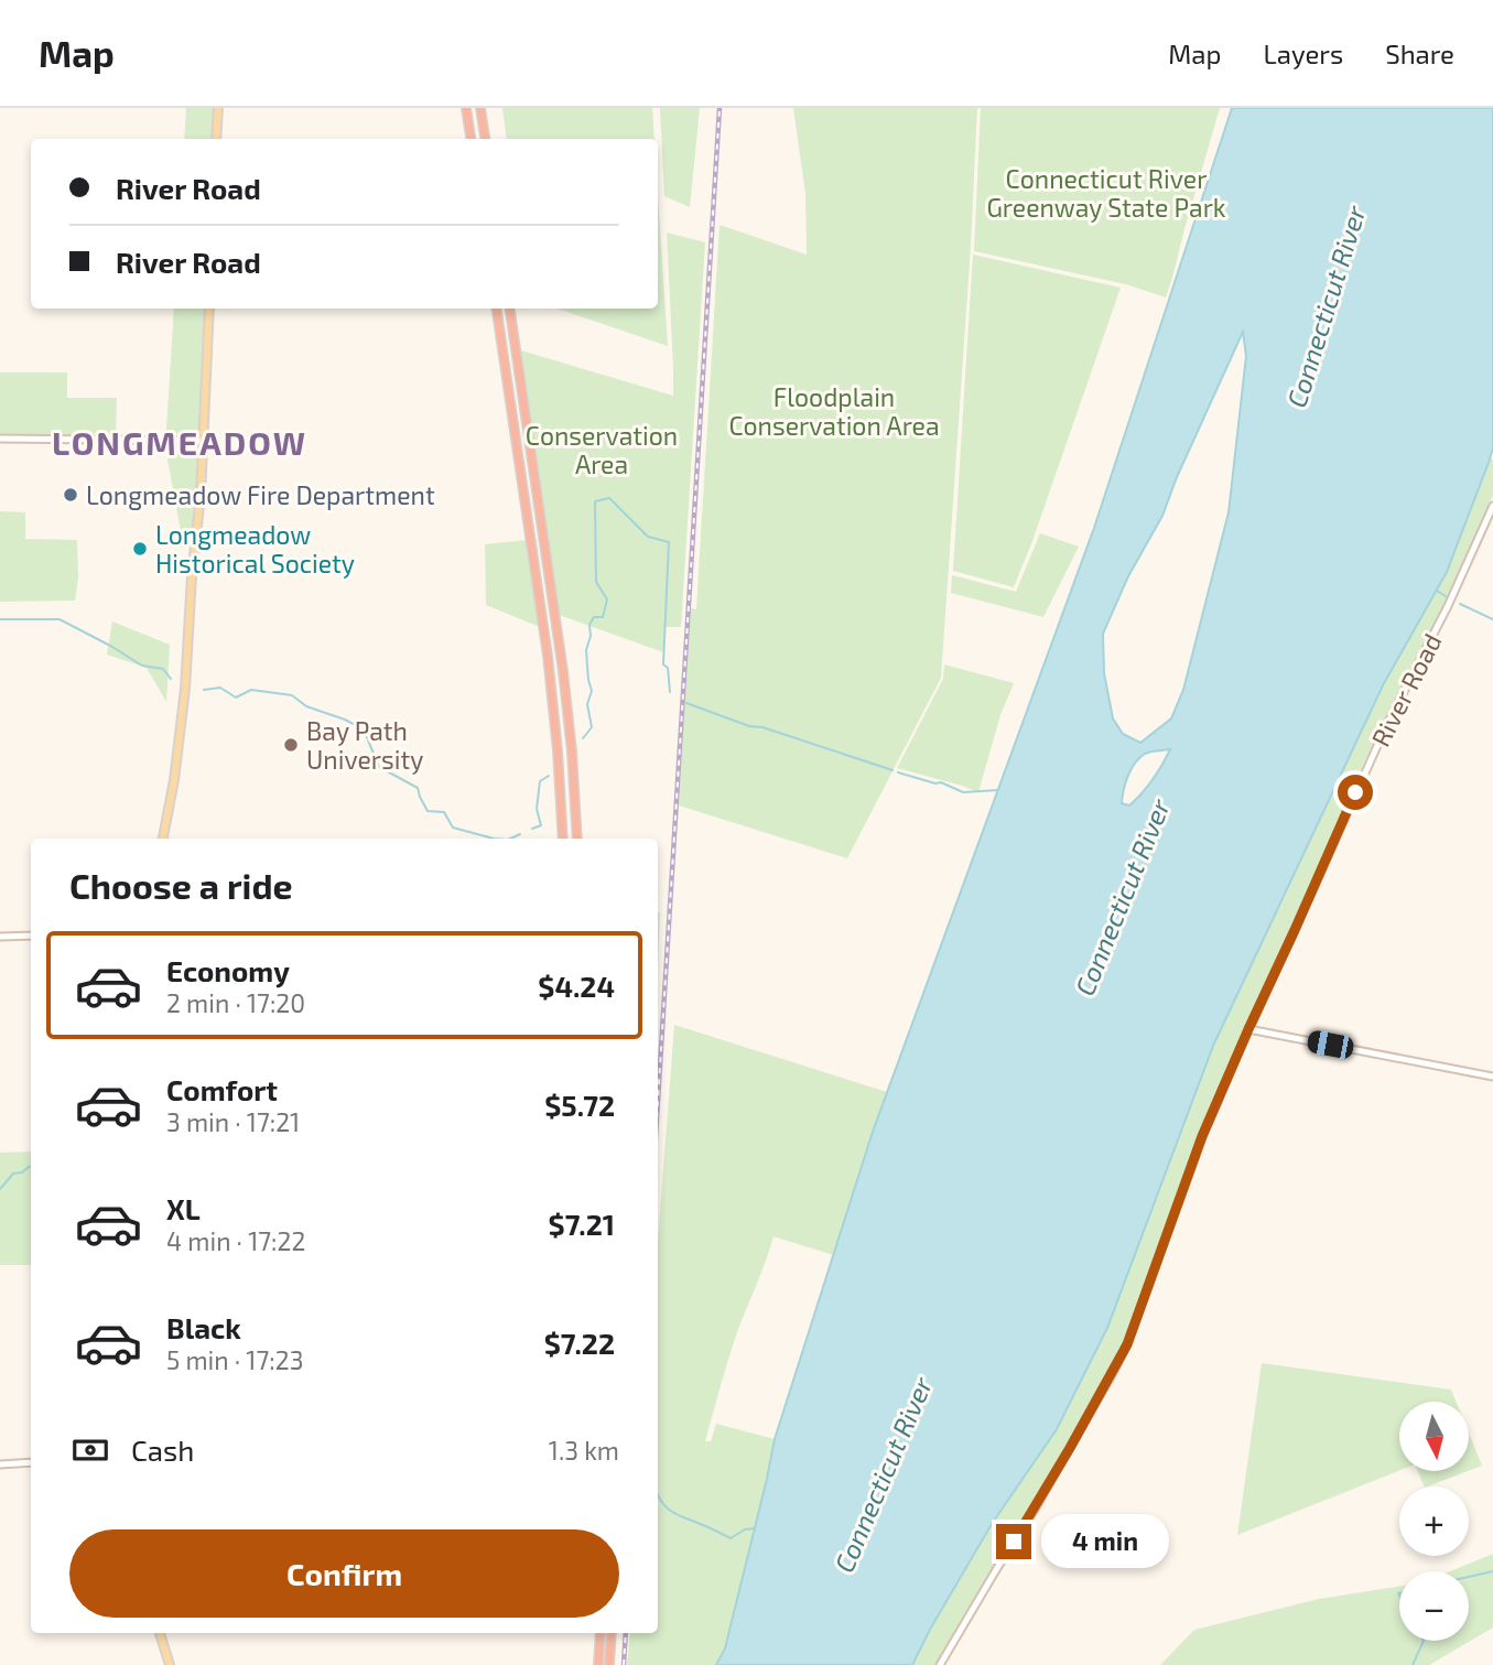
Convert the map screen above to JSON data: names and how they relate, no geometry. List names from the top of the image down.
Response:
{
  "streets": {
    "street": ["River Road"]
  },
  "districts": ["LONGMEADOW"],
  "water": ["Connecticut River"],
  "parks": ["Connecticut River Greenway State Park", "Floodplain Conservation Area", "Conservation Area"],
  "places": ["Longmeadow Fire Department", "Longmeadow Historical Society", "Bay Path University"],
  "north": "bottom",
  "page": {
    "header": "Map",
    "nav": ["Map", "Layers", "Share"],
    "banner": ["River Road", "River Road"],
    "heading": "Choose a ride",
    "list": [
      {
        "name": "Economy",
        "note": "2 min · 17:20",
        "value": "$4.24"
      },
      {
        "name": "Comfort",
        "note": "3 min · 17:21",
        "value": "$5.72"
      },
      {
        "name": "XL",
        "note": "4 min · 17:22",
        "value": "$7.21"
      },
      {
        "name": "Black",
        "note": "5 min · 17:23",
        "value": "$7.22"
      }
    ],
    "map_buttons": ["+", "−"],
    "pay": ["Cash", "1.3 km"],
    "bubble": "4 min",
    "buttons": "Confirm"
  }
}
